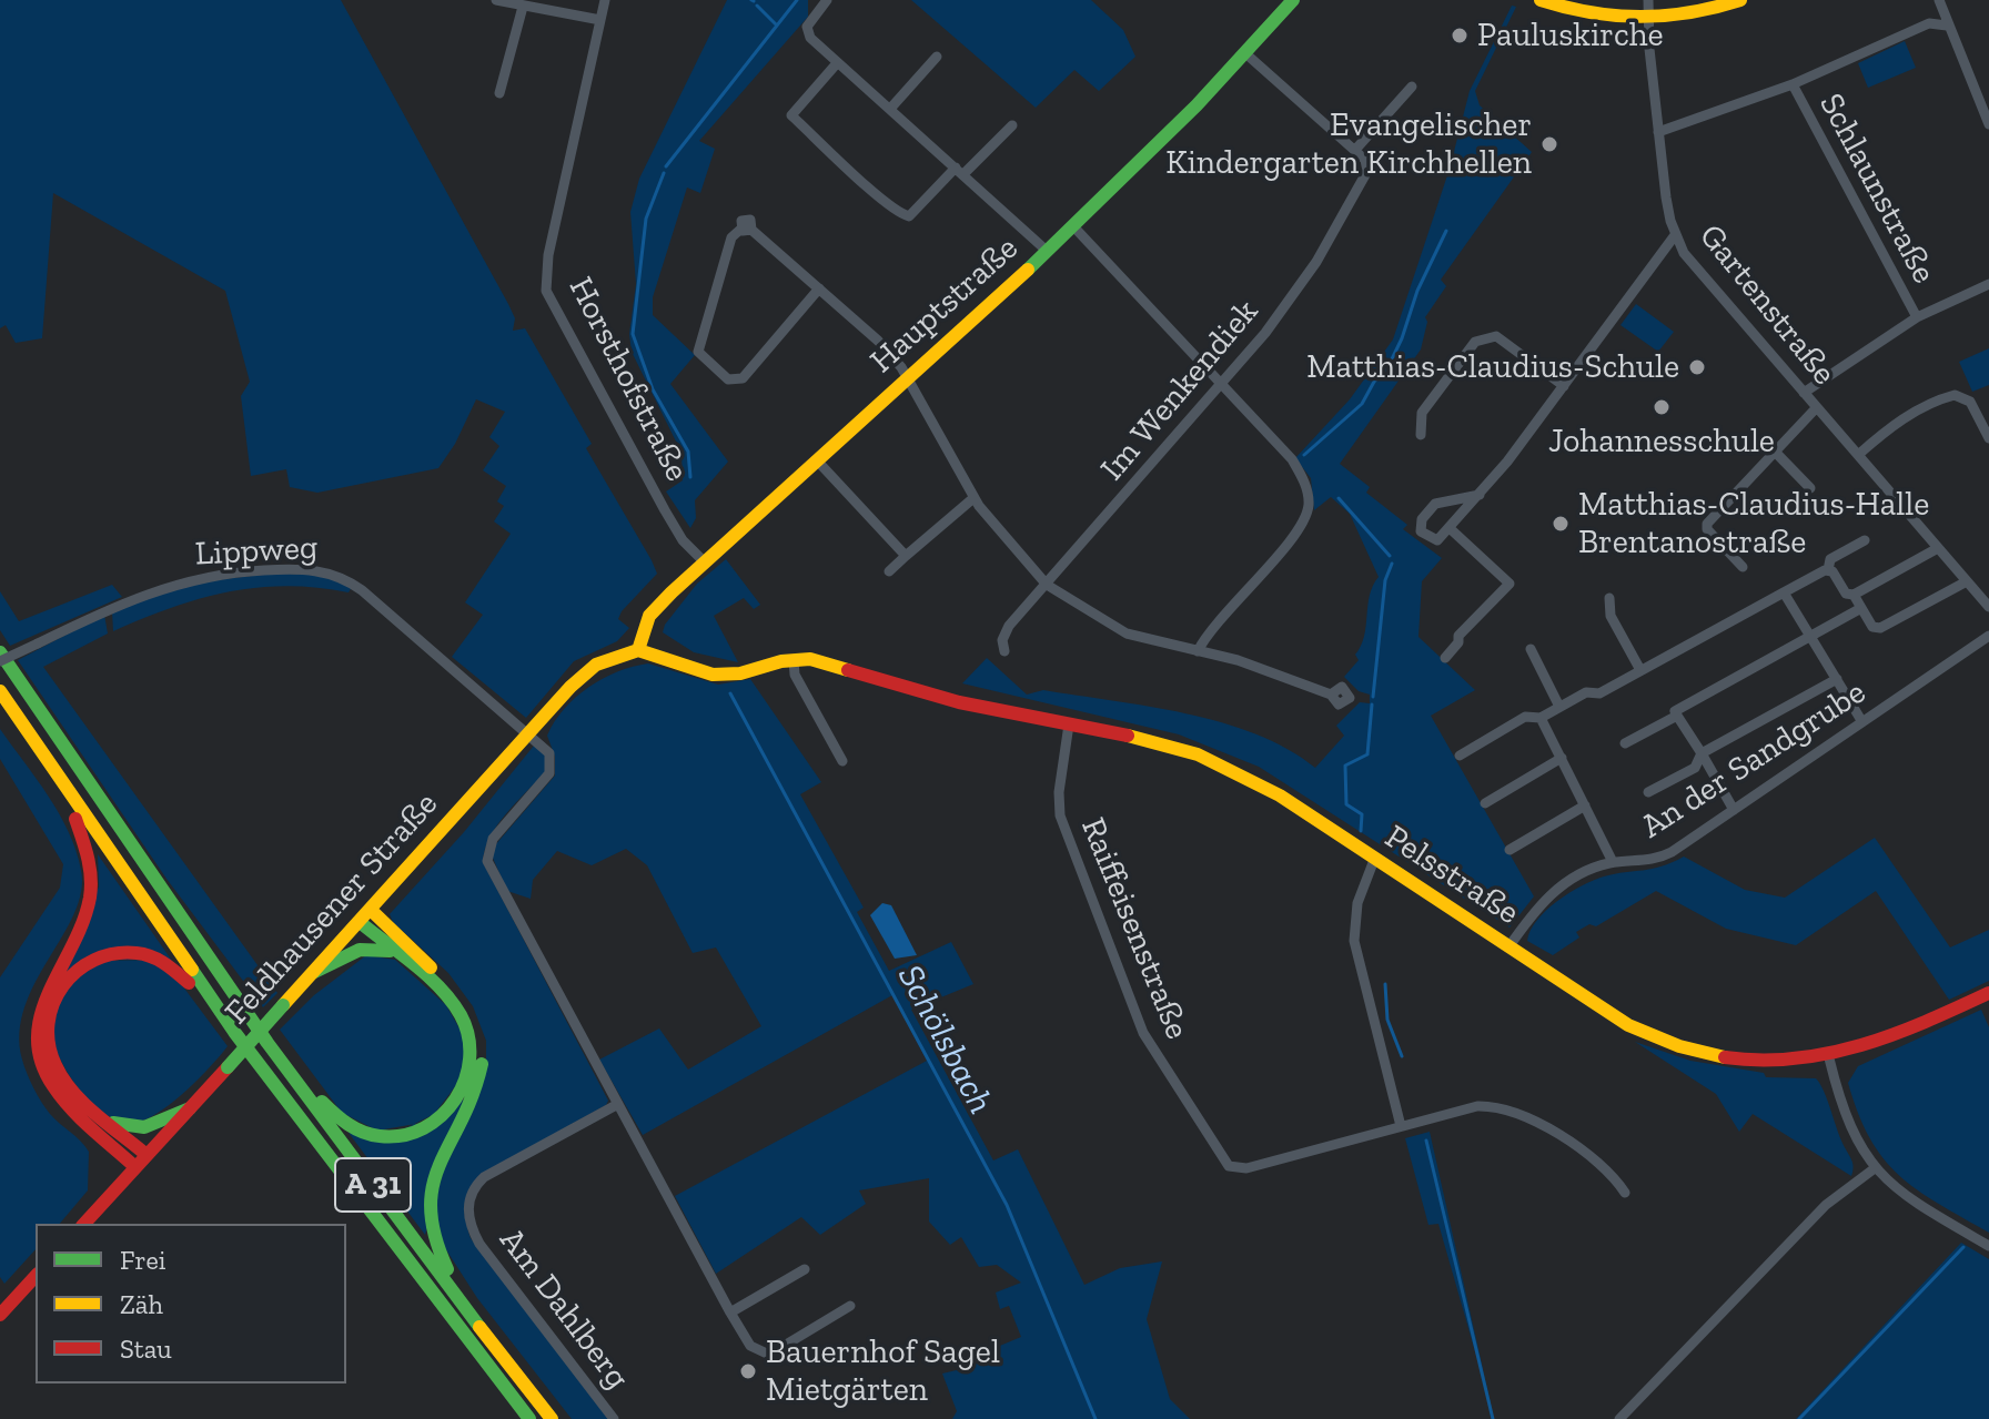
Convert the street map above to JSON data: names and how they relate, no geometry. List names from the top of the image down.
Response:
{
  "streets": {
    "main road": [
      "Hauptstraße",
      "Pelsstraße",
      "Feldhausener Straße",
      "A 31"
    ],
    "street": [
      "Schlaunstraße",
      "Gartenstraße",
      "Horsthofstraße",
      "Im Wenkendiek",
      "Lippweg",
      "An der Sandgrube",
      "Raiffeisenstraße",
      "Am Dahlberg"
    ]
  },
  "crossings": [
    ["Hauptstraße", "Horsthofstraße"],
    ["Hauptstraße", "Pelsstraße"],
    ["Hauptstraße", "Feldhausener Straße"],
    ["Lippweg", "Feldhausener Straße"],
    ["An der Sandgrube", "Pelsstraße"],
    ["Pelsstraße", "Feldhausener Straße"],
    ["Pelsstraße", "Raiffeisenstraße"]
  ],
  "water": ["Schölsbach"],
  "places": [
    "Pauluskirche",
    "Evangelischer Kindergarten Kirchhellen",
    "Matthias-Claudius-Schule",
    "Johannesschule",
    "Matthias-Claudius-Halle Brentanostraße",
    "Bauernhof Sagel Mietgärten"
  ],
  "legend": ["Frei", "Zäh", "Stau"]
}
